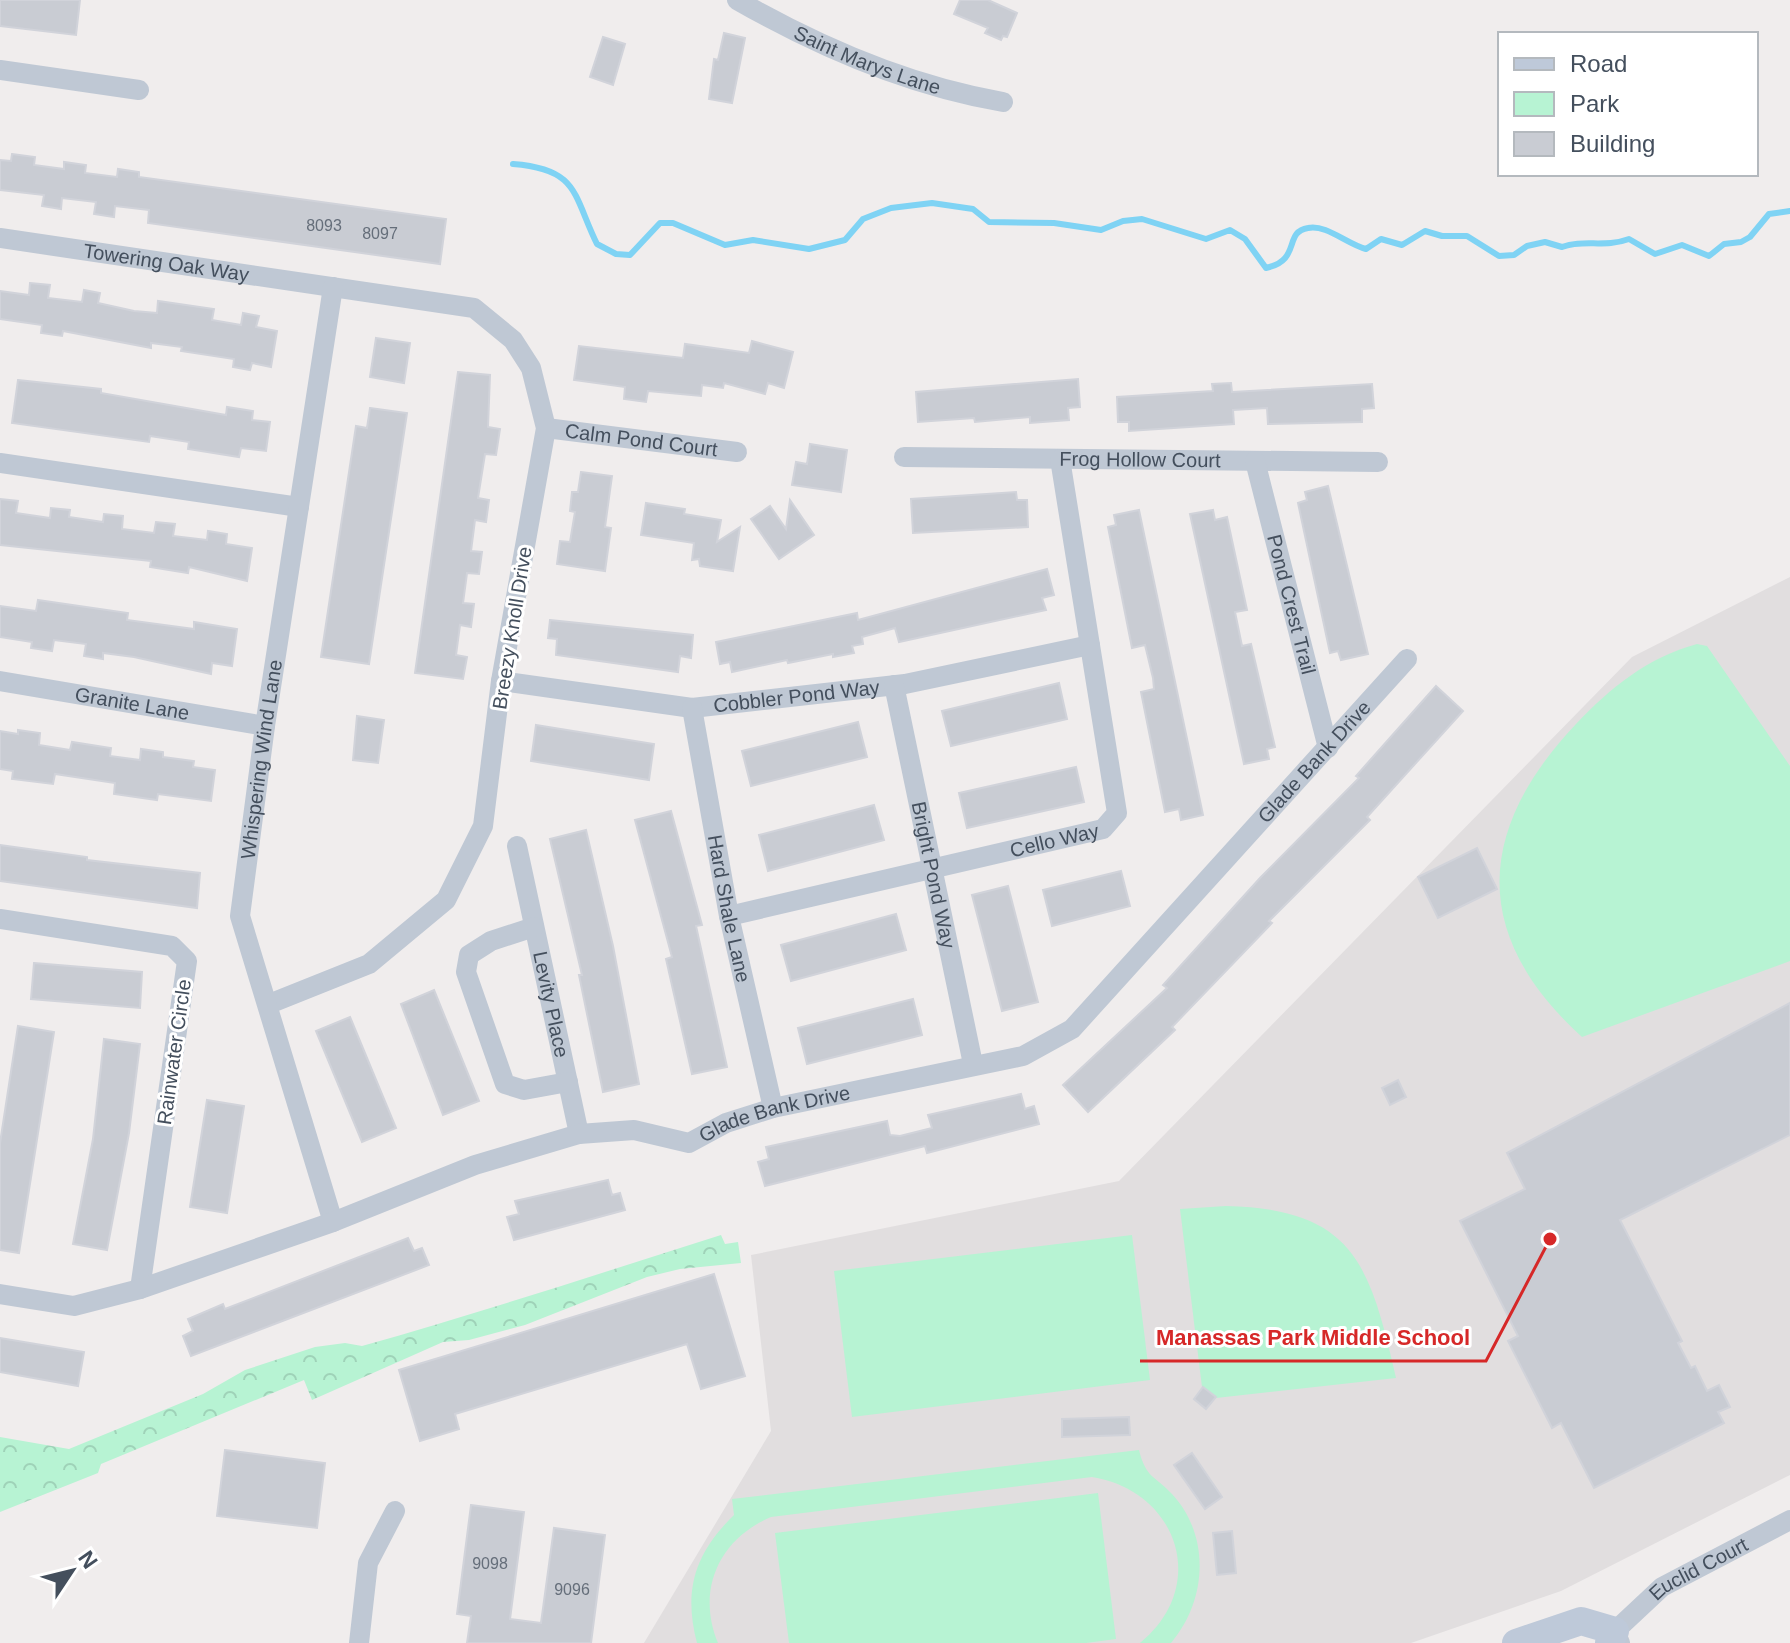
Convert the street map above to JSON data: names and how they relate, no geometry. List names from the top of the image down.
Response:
{
  "streets": {
    "street": [
      "Saint Marys Lane",
      "Towering Oak Way",
      "Calm Pond Court",
      "Frog Hollow Court",
      "Pond Crest Trail",
      "Breezy Knoll Drive",
      "Cobbler Pond Way",
      "Granite Lane",
      "Whispering Wind Lane",
      "Glade Bank Drive",
      "Cello Way",
      "Bright Pond Way",
      "Hard Shale Lane",
      "Levity Place",
      "Rainwater Circle",
      "Euclid Court"
    ]
  },
  "crossings": [
    ["Towering Oak Way", "Breezy Knoll Drive"],
    ["Towering Oak Way", "Whispering Wind Lane"],
    ["Calm Pond Court", "Breezy Knoll Drive"],
    ["Frog Hollow Court", "Pond Crest Trail"],
    ["Frog Hollow Court", "Cello Way"],
    ["Pond Crest Trail", "Glade Bank Drive"],
    ["Breezy Knoll Drive", "Cobbler Pond Way"],
    ["Breezy Knoll Drive", "Whispering Wind Lane"],
    ["Cobbler Pond Way", "Cello Way"],
    ["Cobbler Pond Way", "Bright Pond Way"],
    ["Cobbler Pond Way", "Hard Shale Lane"],
    ["Granite Lane", "Whispering Wind Lane"],
    ["Whispering Wind Lane", "Glade Bank Drive"],
    ["Glade Bank Drive", "Bright Pond Way"],
    ["Glade Bank Drive", "Hard Shale Lane"],
    ["Glade Bank Drive", "Levity Place"],
    ["Glade Bank Drive", "Rainwater Circle"],
    ["Cello Way", "Bright Pond Way"],
    ["Cello Way", "Hard Shale Lane"]
  ],
  "places": ["Manassas Park Middle School"],
  "house_numbers": [
    "8093",
    "8097",
    "9098",
    "9096"
  ],
  "legend": ["Road", "Park", "Building"],
  "north": "top right"
}
